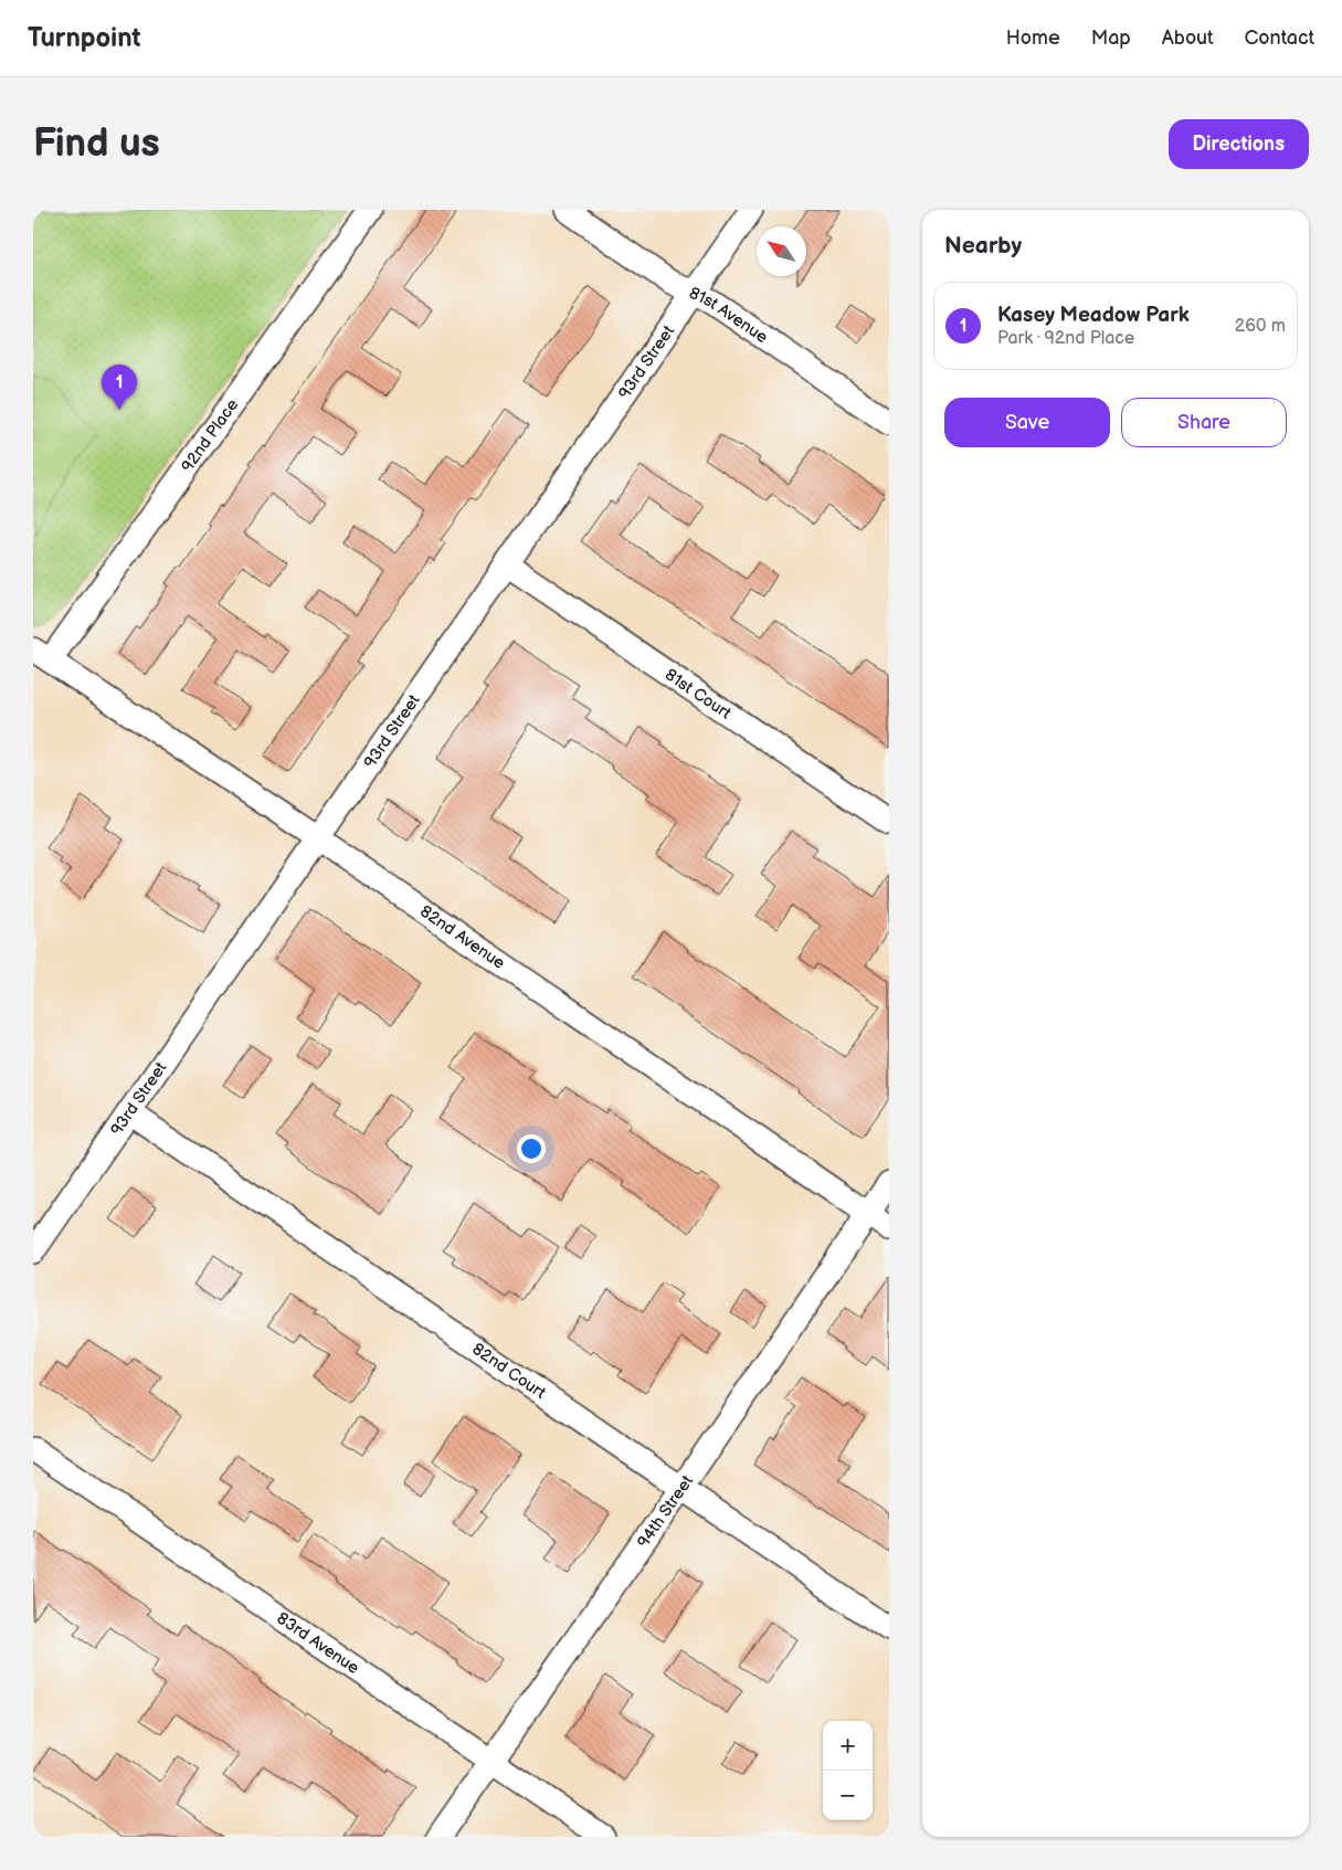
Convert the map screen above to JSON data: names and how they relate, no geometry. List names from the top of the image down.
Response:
{
  "streets": {
    "street": [
      "81st Avenue",
      "93rd Street",
      "92nd Place",
      "81st Court",
      "82nd Avenue",
      "82nd Court",
      "94th Street",
      "83rd Avenue"
    ]
  },
  "crossings": [
    ["81st Avenue", "93rd Street"],
    ["93rd Street", "81st Court"],
    ["93rd Street", "82nd Avenue"],
    ["93rd Street", "82nd Court"],
    ["92nd Place", "82nd Avenue"],
    ["82nd Avenue", "94th Street"],
    ["82nd Court", "94th Street"],
    ["94th Street", "83rd Avenue"]
  ],
  "north": "top left",
  "page": {
    "header": "Turnpoint",
    "nav": [
      "Home",
      "Map",
      "About",
      "Contact"
    ],
    "buttons": [
      "Directions",
      ["Save", "Share"]
    ],
    "title": "Find us",
    "heading": "Nearby",
    "list": [
      {
        "mark": "1",
        "name": "Kasey Meadow Park",
        "note": "Park · 92nd Place",
        "value": "260 m"
      }
    ],
    "pins": "1",
    "map_buttons": ["+", "−"]
  }
}
